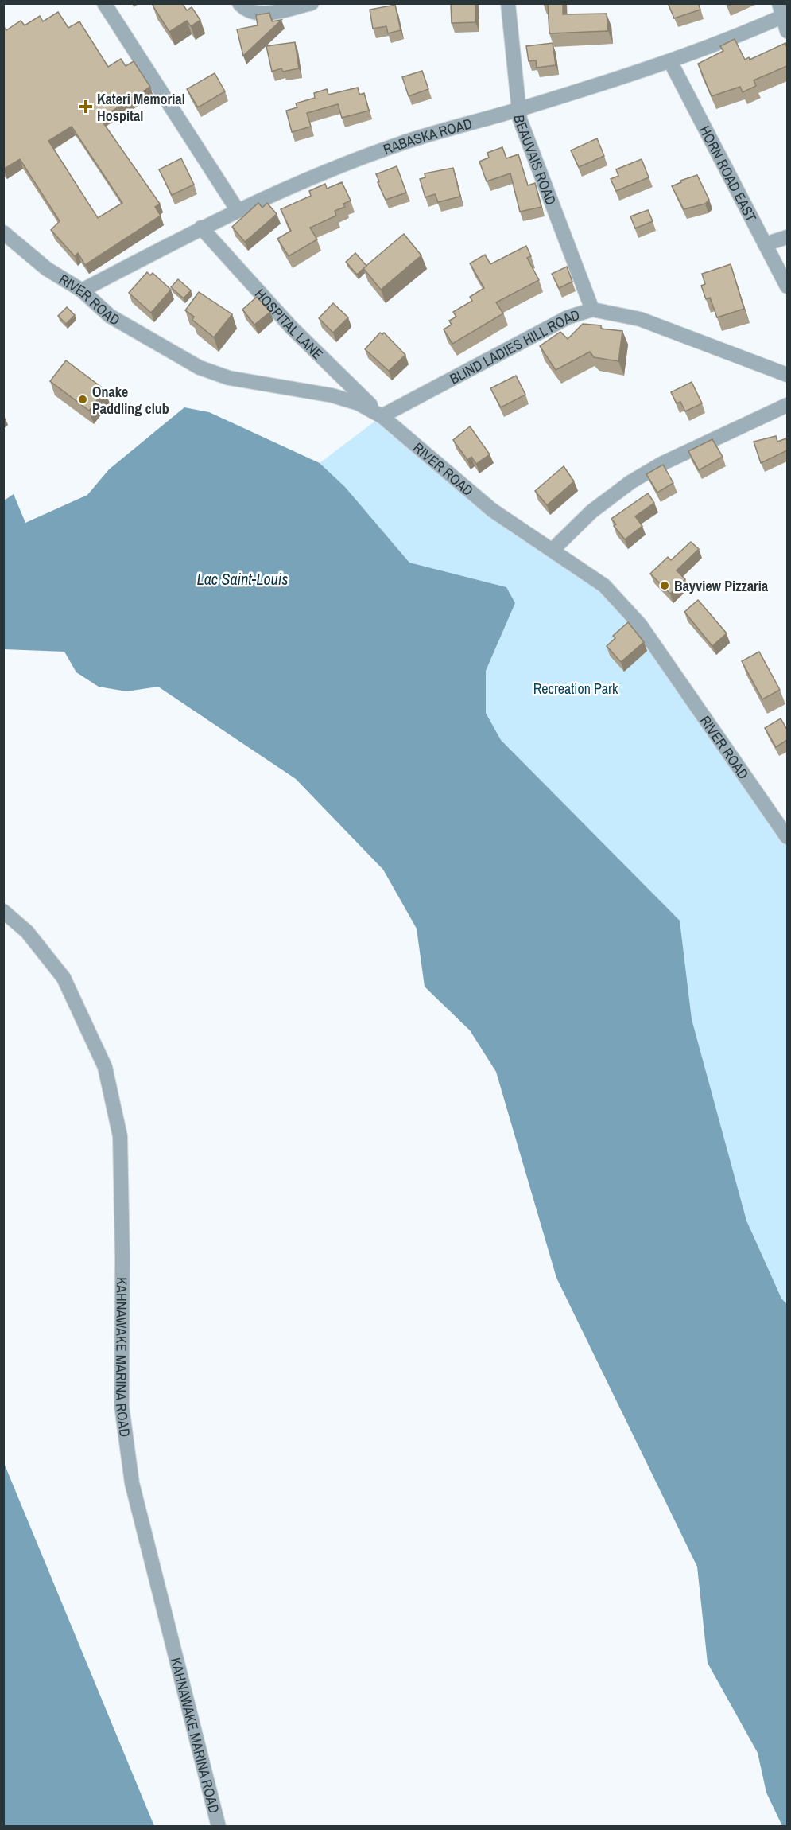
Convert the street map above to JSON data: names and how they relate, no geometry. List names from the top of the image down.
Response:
{
  "streets": {
    "street": [
      "RABASKA ROAD",
      "BEAUVAIS ROAD",
      "HORN ROAD EAST",
      "RIVER ROAD",
      "HOSPITAL LANE",
      "BLIND LADIES HILL ROAD",
      "KAHNAWAKE MARINA ROAD"
    ]
  },
  "crossings": [
    ["RABASKA ROAD", "BEAUVAIS ROAD"],
    ["RABASKA ROAD", "HORN ROAD EAST"],
    ["RABASKA ROAD", "RIVER ROAD"],
    ["RABASKA ROAD", "HOSPITAL LANE"],
    ["BEAUVAIS ROAD", "BLIND LADIES HILL ROAD"],
    ["RIVER ROAD", "HOSPITAL LANE"],
    ["RIVER ROAD", "BLIND LADIES HILL ROAD"],
    ["HOSPITAL LANE", "BLIND LADIES HILL ROAD"]
  ],
  "water": ["Lac Saint-Louis"],
  "parks": ["Recreation Park"],
  "places": {
    "health": ["Kateri Memorial Hospital"],
    "other": ["Onake Paddling club", "Bayview Pizzaria"]
  }
}
